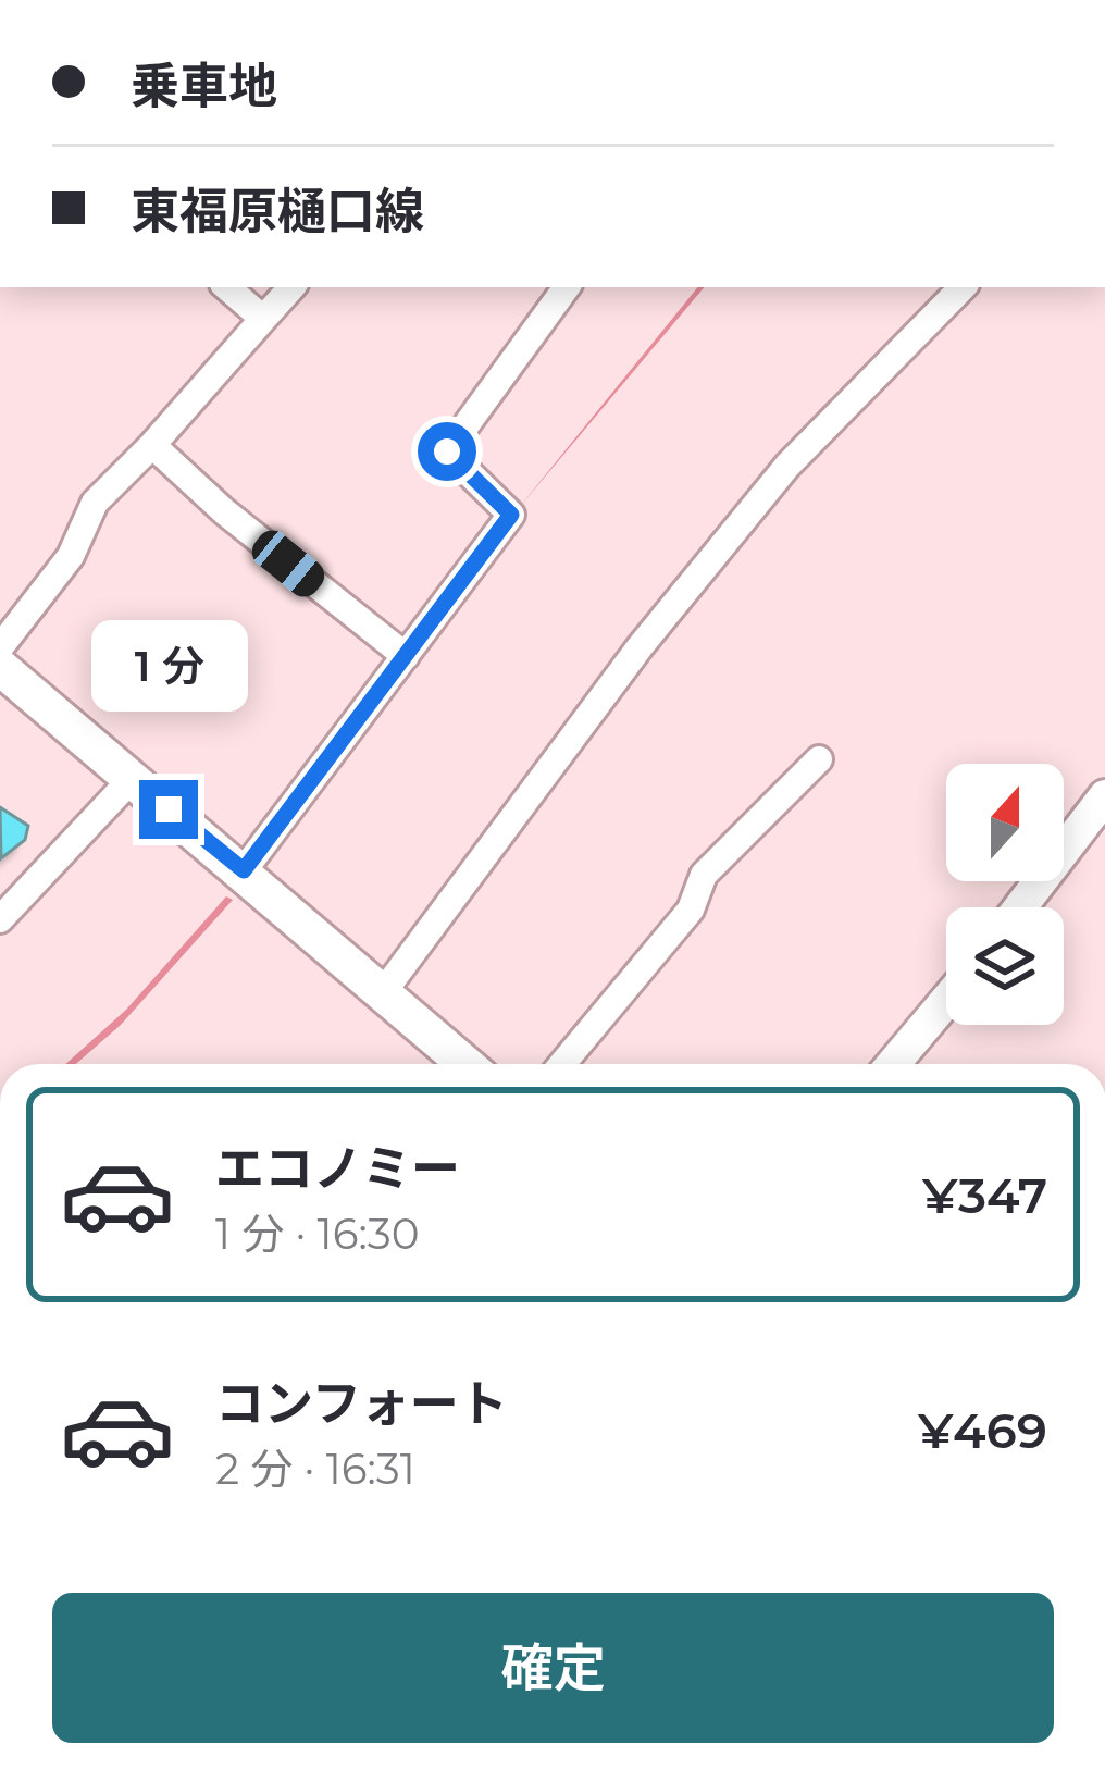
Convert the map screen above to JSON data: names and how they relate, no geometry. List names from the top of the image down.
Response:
{
  "north": "top",
  "page": {
    "banner": ["乗車地", "東福原樋口線"],
    "bubble": "1 分",
    "list": [
      {
        "name": "エコノミー",
        "note": "1 分 · 16:30",
        "value": "¥347"
      },
      {
        "name": "コンフォート",
        "note": "2 分 · 16:31",
        "value": "¥469"
      }
    ],
    "buttons": "確定"
  }
}
